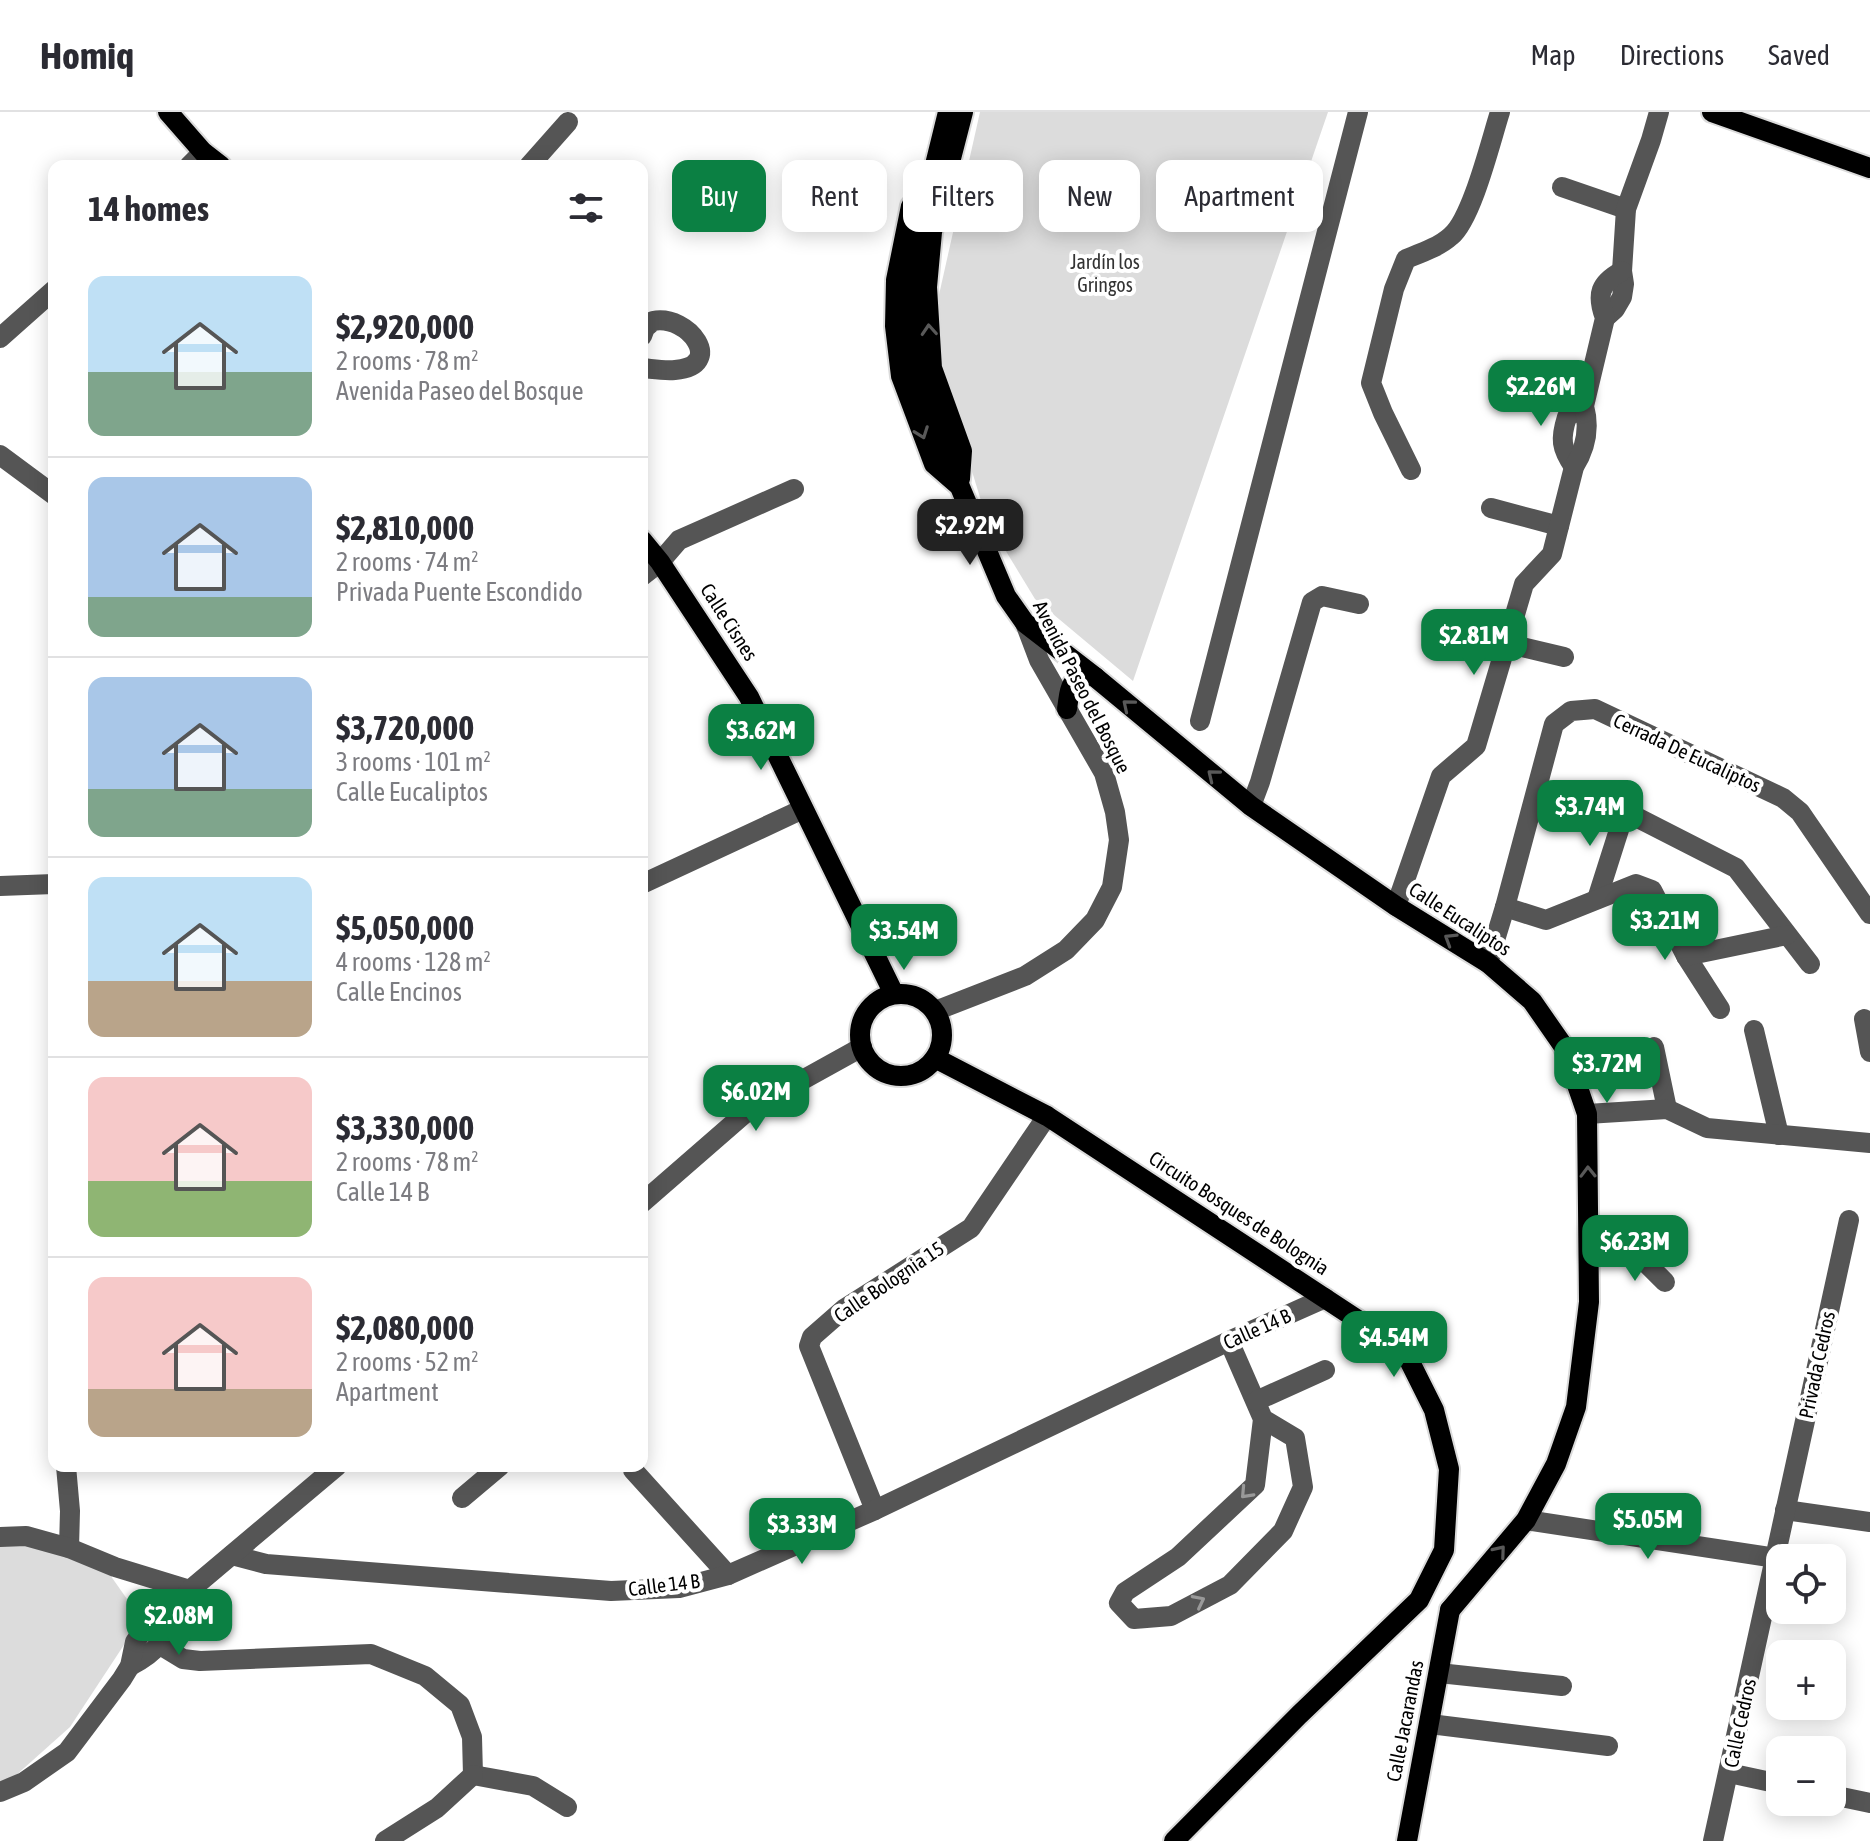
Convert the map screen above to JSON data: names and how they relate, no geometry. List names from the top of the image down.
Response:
{
  "streets": {
    "main road": [
      "Calle Cisnes",
      "Avenida Paseo del Bosque",
      "Calle Eucaliptos",
      "Circuito Bosques de Bolognia",
      "Calle Jacarandas"
    ],
    "street": [
      "Cerrada De Eucaliptos",
      "Calle Bolognia 15",
      "Calle 14 B",
      "Privada Cedros",
      "Calle Cedros"
    ]
  },
  "crossings": [
    ["Calle Cisnes", "Avenida Paseo del Bosque"],
    ["Calle Cisnes", "Circuito Bosques de Bolognia"],
    ["Avenida Paseo del Bosque", "Calle Eucaliptos"],
    ["Avenida Paseo del Bosque", "Circuito Bosques de Bolognia"],
    ["Cerrada De Eucaliptos", "Calle Eucaliptos"],
    ["Calle Eucaliptos", "Calle Jacarandas"],
    ["Circuito Bosques de Bolognia", "Calle Bolognia 15"],
    ["Circuito Bosques de Bolognia", "Calle 14 B"],
    ["Calle Bolognia 15", "Calle 14 B"],
    ["Privada Cedros", "Calle Cedros"]
  ],
  "parks": ["Jardín los Gringos"],
  "page": {
    "header": "Homiq",
    "nav": ["Map", "Directions", "Saved"],
    "chip": [
      "Buy",
      "Rent",
      "Filters",
      "New",
      "Apartment"
    ],
    "heading": "14 homes",
    "list": [
      {
        "name": "$2,920,000",
        "note": "2 rooms · 78 m² · Avenida Paseo del Bosque"
      },
      {
        "name": "$2,810,000",
        "note": "2 rooms · 74 m² · Privada Puente Escondido"
      },
      {
        "name": "$3,720,000",
        "note": "3 rooms · 101 m² · Calle Eucaliptos"
      },
      {
        "name": "$5,050,000",
        "note": "4 rooms · 128 m² · Calle Encinos"
      },
      {
        "name": "$3,330,000",
        "note": "2 rooms · 78 m² · Calle 14 B"
      },
      {
        "name": "$2,080,000",
        "note": "2 rooms · 52 m² · Apartment"
      }
    ],
    "price": [
      "$2.26M",
      "$2.92M",
      "$2.81M",
      "$3.62M",
      "$3.74M",
      "$3.21M",
      "$3.54M",
      "$3.72M",
      "$6.02M",
      "$6.23M",
      "$4.54M",
      "$5.05M",
      "$3.33M",
      "$2.08M"
    ],
    "map_buttons": ["+", "−"]
  }
}
